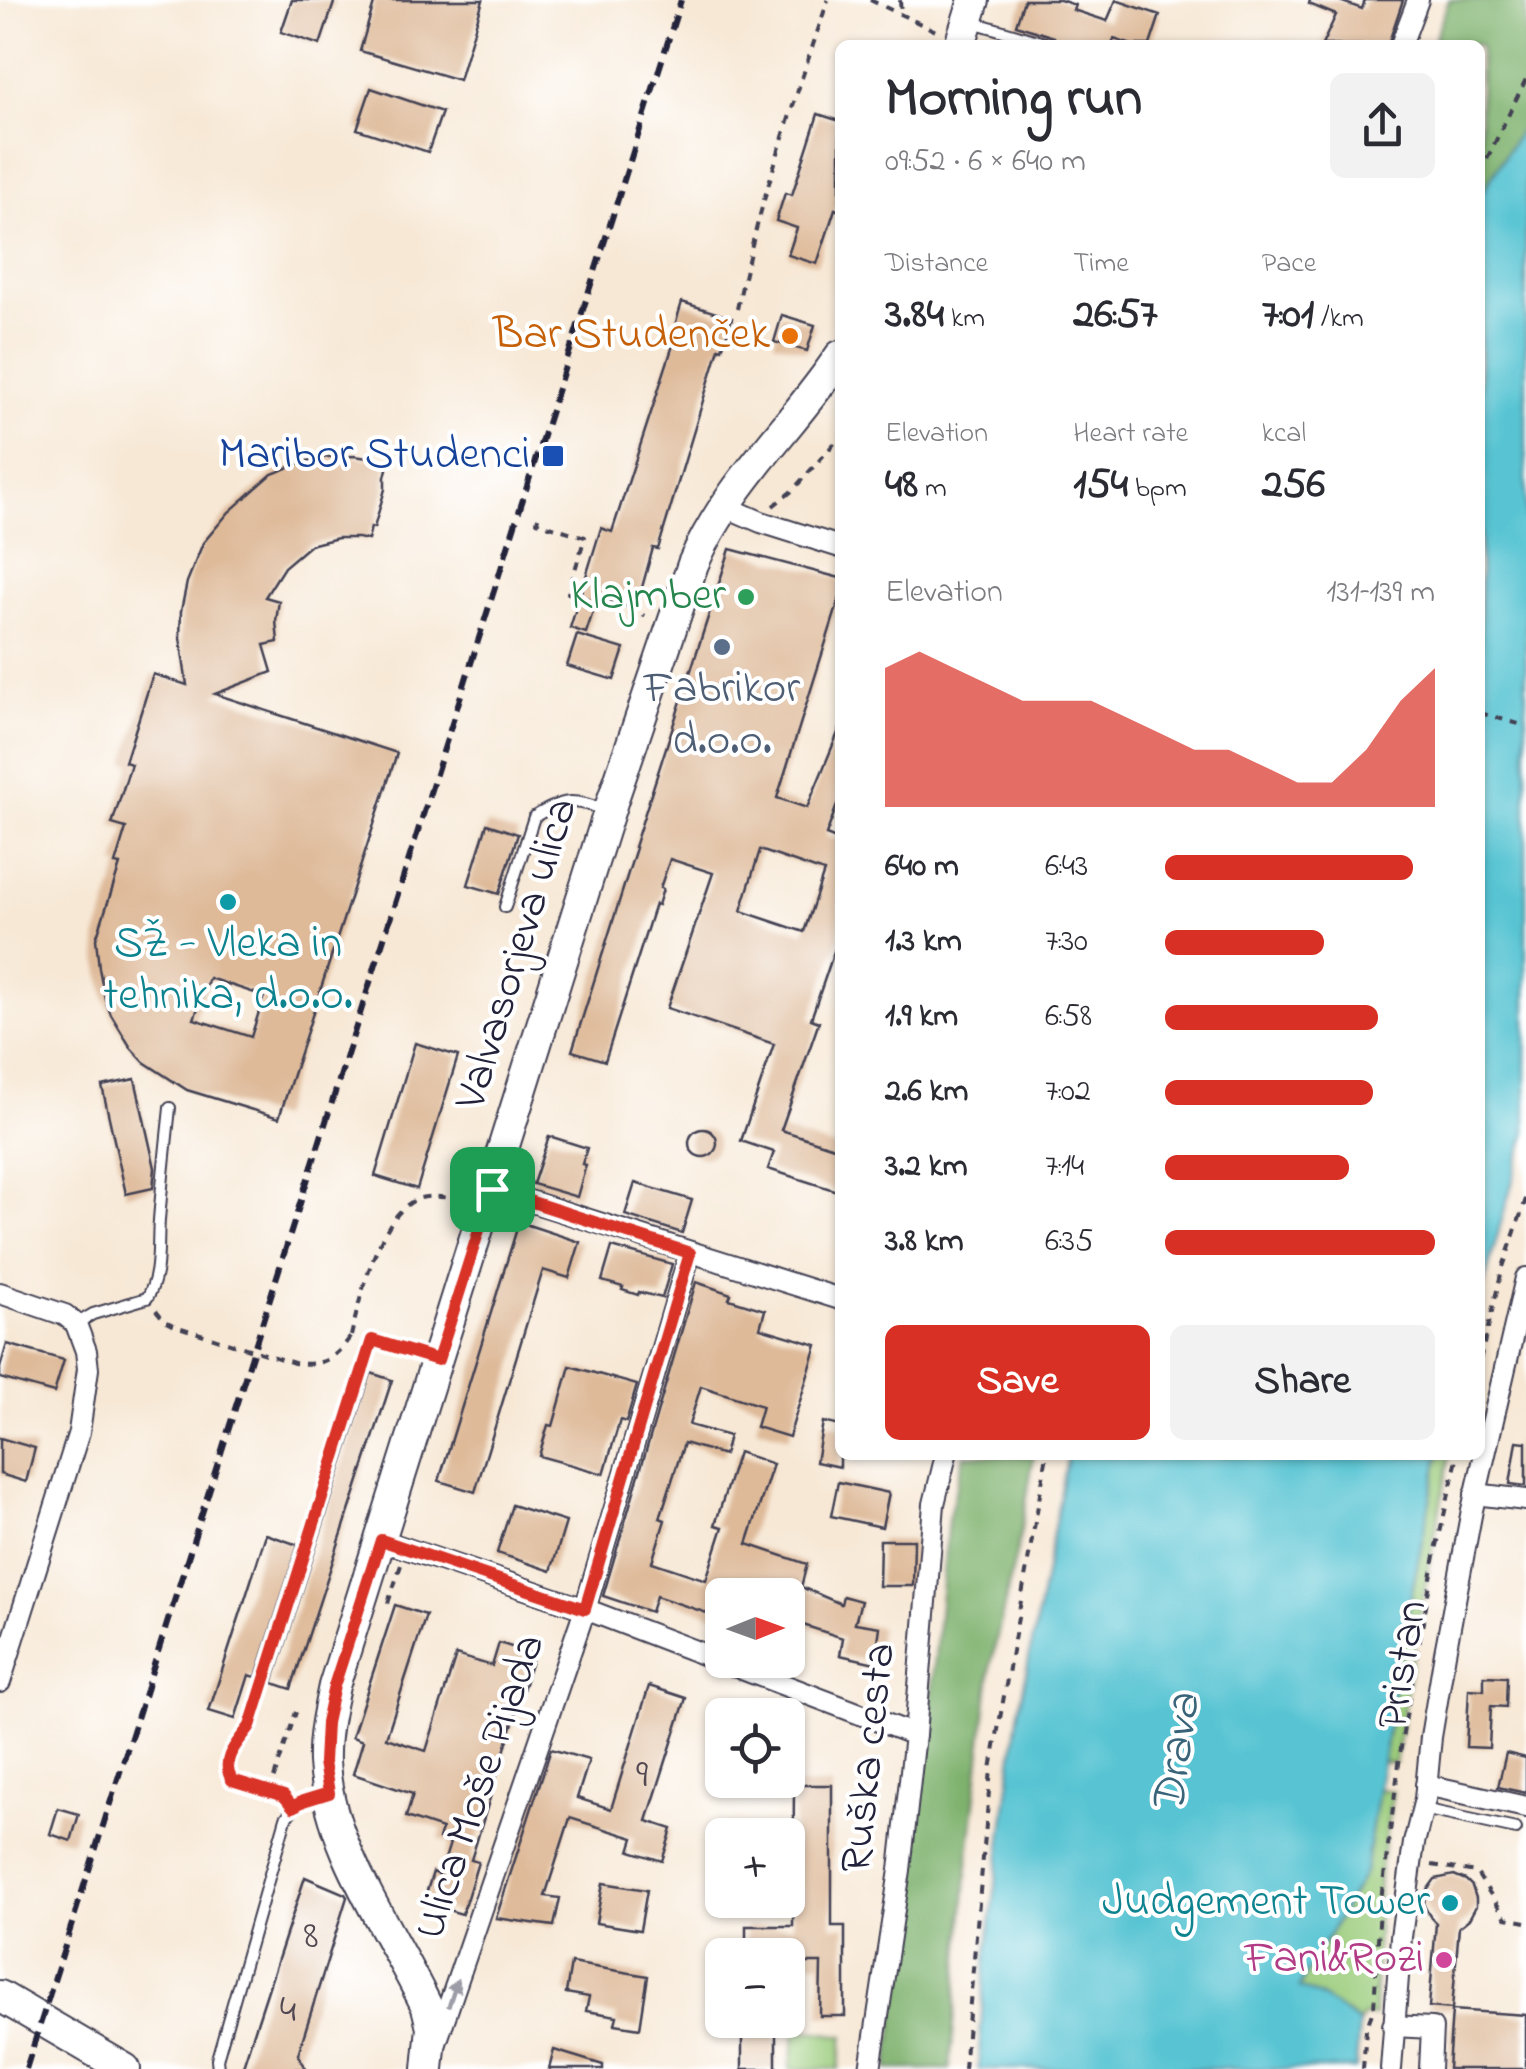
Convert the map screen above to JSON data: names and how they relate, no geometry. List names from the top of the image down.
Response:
{
  "streets": {
    "street": [
      "Valvasorjeva ulica",
      "Pristan",
      "Ruška cesta",
      "Ulica Moše Pijada"
    ]
  },
  "crossings": [
    ["Valvasorjeva ulica", "Ulica Moše Pijada"]
  ],
  "one_way": ["Ulica Moše Pijada"],
  "water": ["Drava"],
  "places": {
    "other": [
      "Bar Studenček",
      "Klajmber",
      "Fabrikor d.o.o.",
      "SŽ - Vleka in tehnika, d.o.o.",
      "Judgement Tower",
      "Fani&Rozi"
    ],
    "transit": ["Maribor Studenci"]
  },
  "house_numbers": ["9", "8", "4"],
  "north": "right",
  "page": {
    "heading": ["Morning run", "09:52 · 6 × 640 m"],
    "stats": [
      ["Distance", "3.84 km"],
      ["Time", "26:57"],
      ["Pace", "7:01 /km"],
      ["Elevation", "48 m"],
      ["Heart rate", "154 bpm"],
      ["kcal", "256"]
    ],
    "chart": ["Elevation", "131–139 m"],
    "list": [
      {
        "name": "640 m",
        "note": "6:43"
      },
      {
        "name": "1.3 km",
        "note": "7:30"
      },
      {
        "name": "1.9 km",
        "note": "6:58"
      },
      {
        "name": "2.6 km",
        "note": "7:02"
      },
      {
        "name": "3.2 km",
        "note": "7:14"
      },
      {
        "name": "3.8 km",
        "note": "6:35"
      }
    ],
    "buttons": ["Save", "Share"],
    "map_buttons": ["+", "−"]
  }
}
